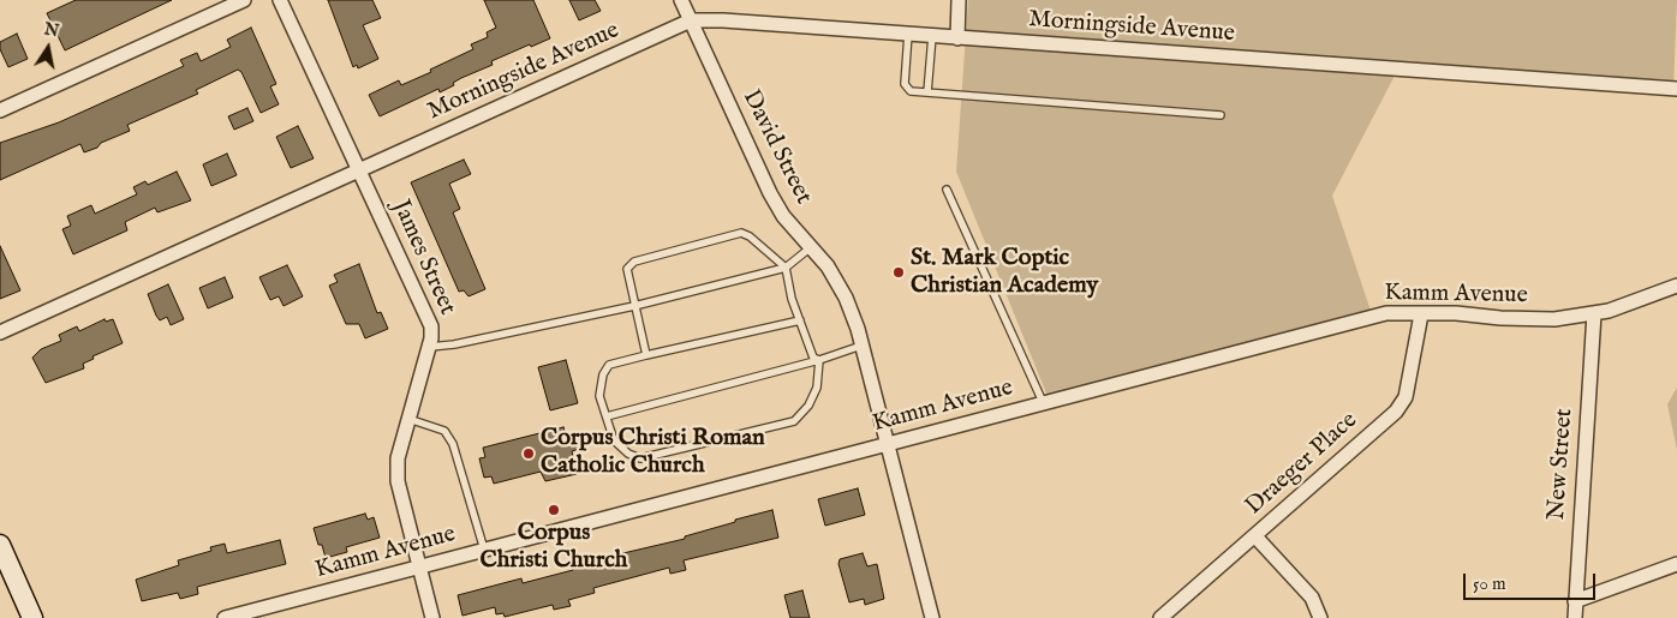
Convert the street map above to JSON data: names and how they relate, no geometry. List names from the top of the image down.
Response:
{
  "streets": {
    "street": [
      "Morningside Avenue",
      "David Street",
      "James Street",
      "Kamm Avenue",
      "Draeger Place",
      "New Street"
    ]
  },
  "crossings": [
    ["Morningside Avenue", "David Street"],
    ["Morningside Avenue", "James Street"],
    ["David Street", "Kamm Avenue"],
    ["James Street", "Kamm Avenue"],
    ["Kamm Avenue", "Draeger Place"],
    ["Kamm Avenue", "New Street"]
  ],
  "places": ["St. Mark Coptic Christian Academy", "Corpus Christi Roman Catholic Church", "Corpus Christi Church"],
  "scale_bar": "50 m",
  "north": "top"
}
